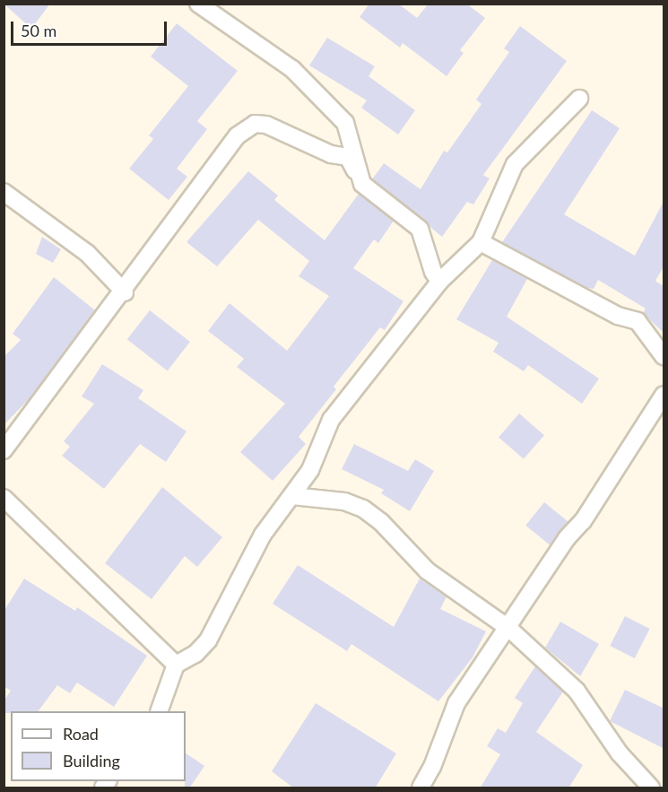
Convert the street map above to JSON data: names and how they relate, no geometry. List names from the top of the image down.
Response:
{
  "legend": ["Road", "Building"],
  "scale_bar": "50 m"
}
